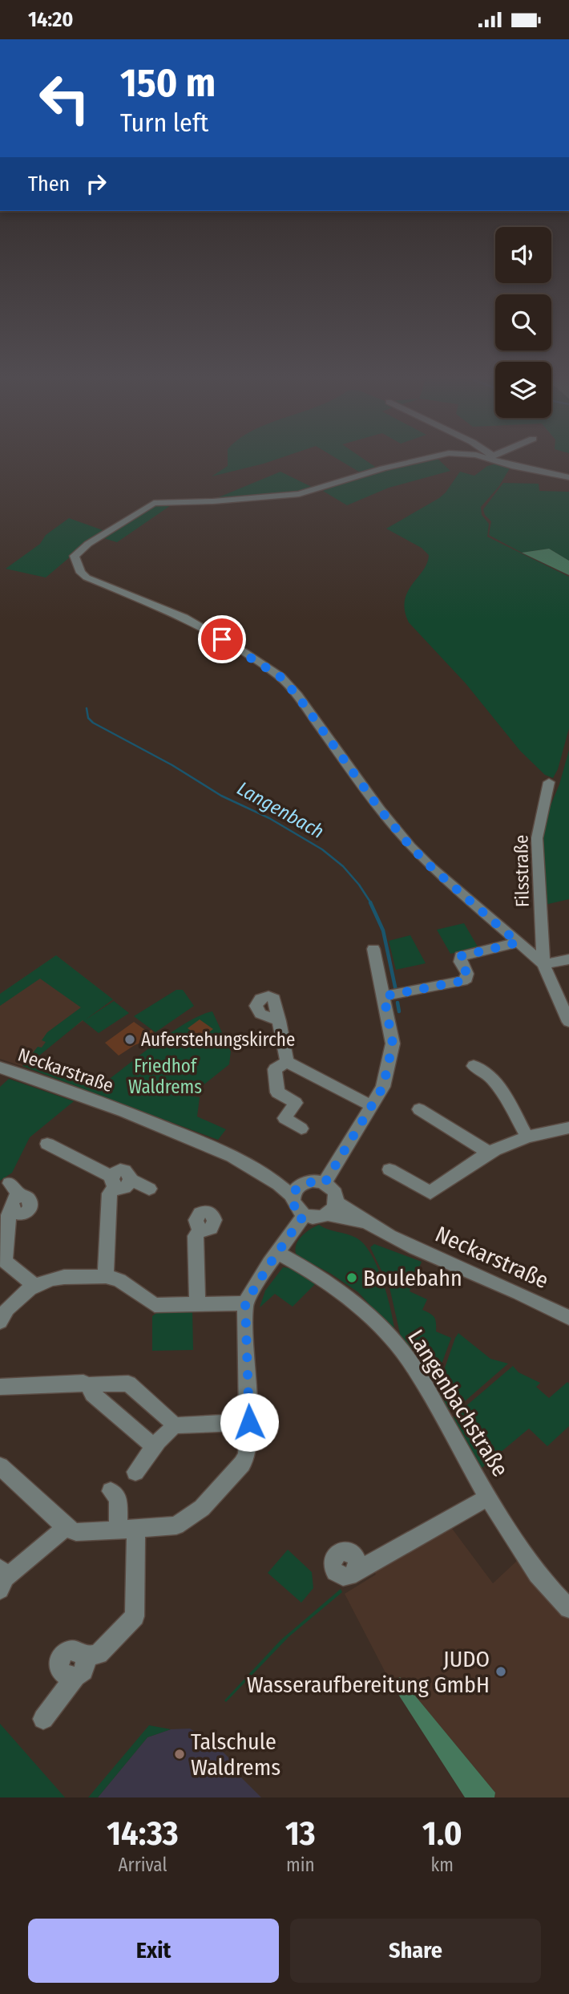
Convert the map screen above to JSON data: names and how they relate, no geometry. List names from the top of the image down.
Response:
{
  "streets": {
    "street": ["Filsstraße", "Neckarstraße", "Langenbachstraße"]
  },
  "water": ["Langenbach"],
  "parks": ["Friedhof Waldrems"],
  "places": [
    "Auferstehungskirche",
    "Boulebahn",
    "JUDO Wasseraufbereitung GmbH",
    "Talschule Waldrems"
  ],
  "page": {
    "status": "14:20",
    "turn": ["150 m", "Turn left"],
    "then": "Then",
    "eta": [
      "14:33",
      "Arrival",
      "13",
      "min",
      "1.0",
      "km"
    ],
    "buttons": ["Exit", "Share"]
  }
}
